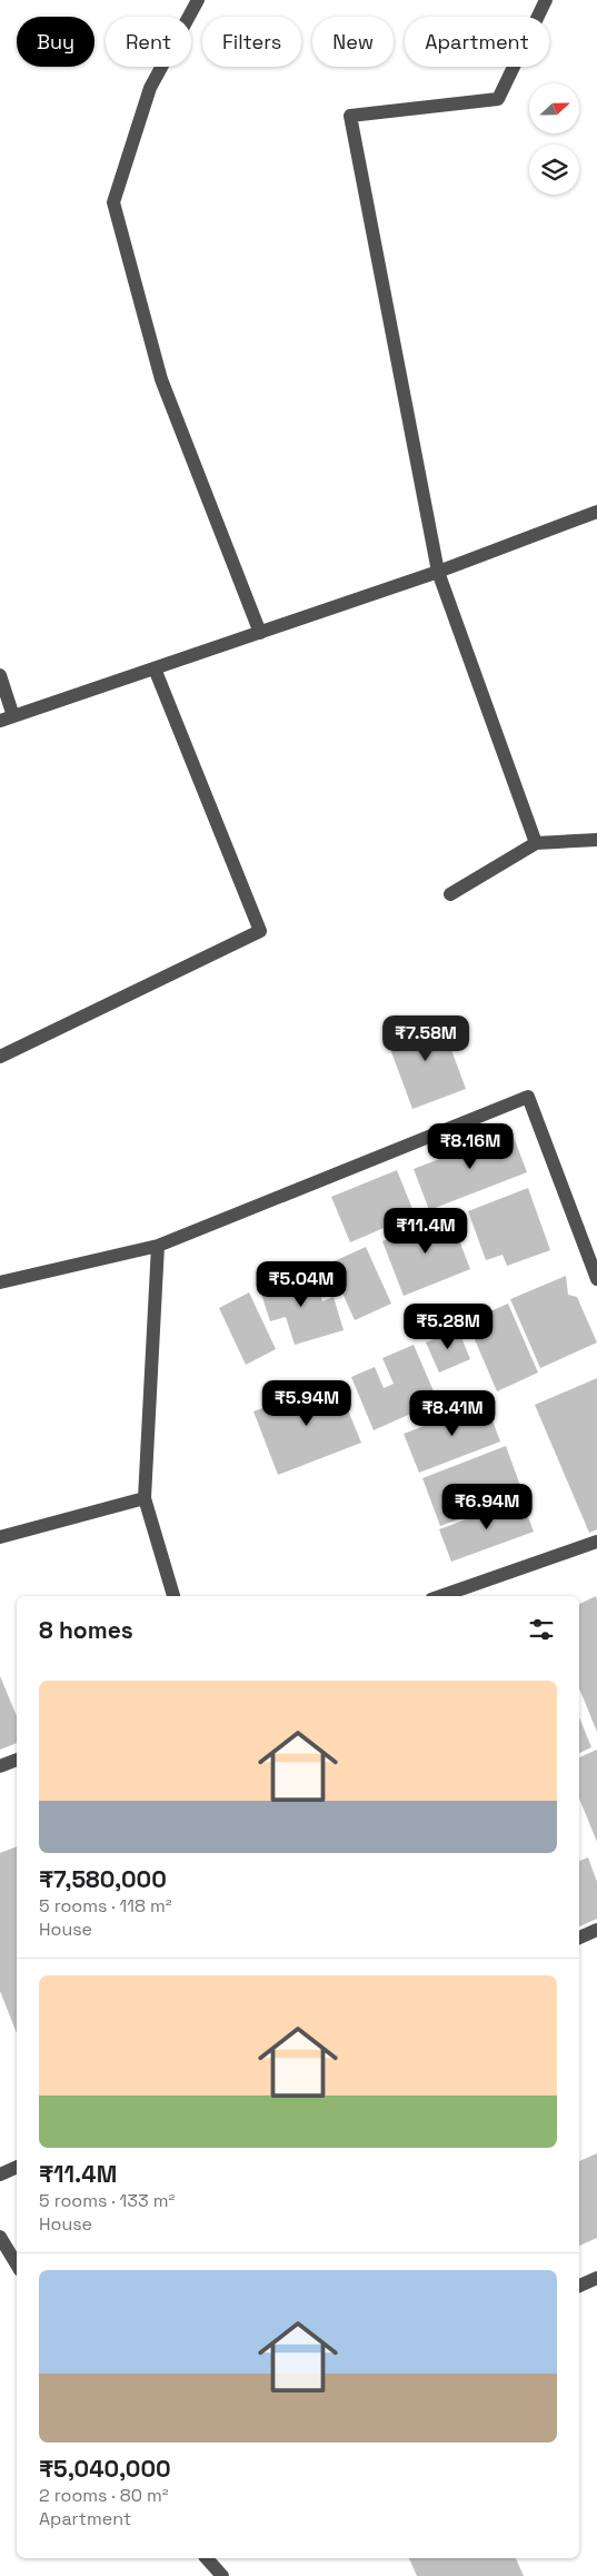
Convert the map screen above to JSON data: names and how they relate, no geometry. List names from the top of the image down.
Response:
{
  "north": "right",
  "page": {
    "chip": [
      "Buy",
      "Rent",
      "Filters",
      "New",
      "Apartment"
    ],
    "price": [
      "₹7.58M",
      "₹8.16M",
      "₹11.4M",
      "₹5.04M",
      "₹5.28M",
      "₹5.94M",
      "₹8.41M",
      "₹6.94M"
    ],
    "heading": "8 homes",
    "list": [
      {
        "name": "₹7,580,000",
        "note": "5 rooms · 118 m² · House"
      },
      {
        "name": "₹11.4M",
        "note": "5 rooms · 133 m² · House"
      },
      {
        "name": "₹5,040,000",
        "note": "2 rooms · 80 m² · Apartment"
      }
    ]
  }
}
